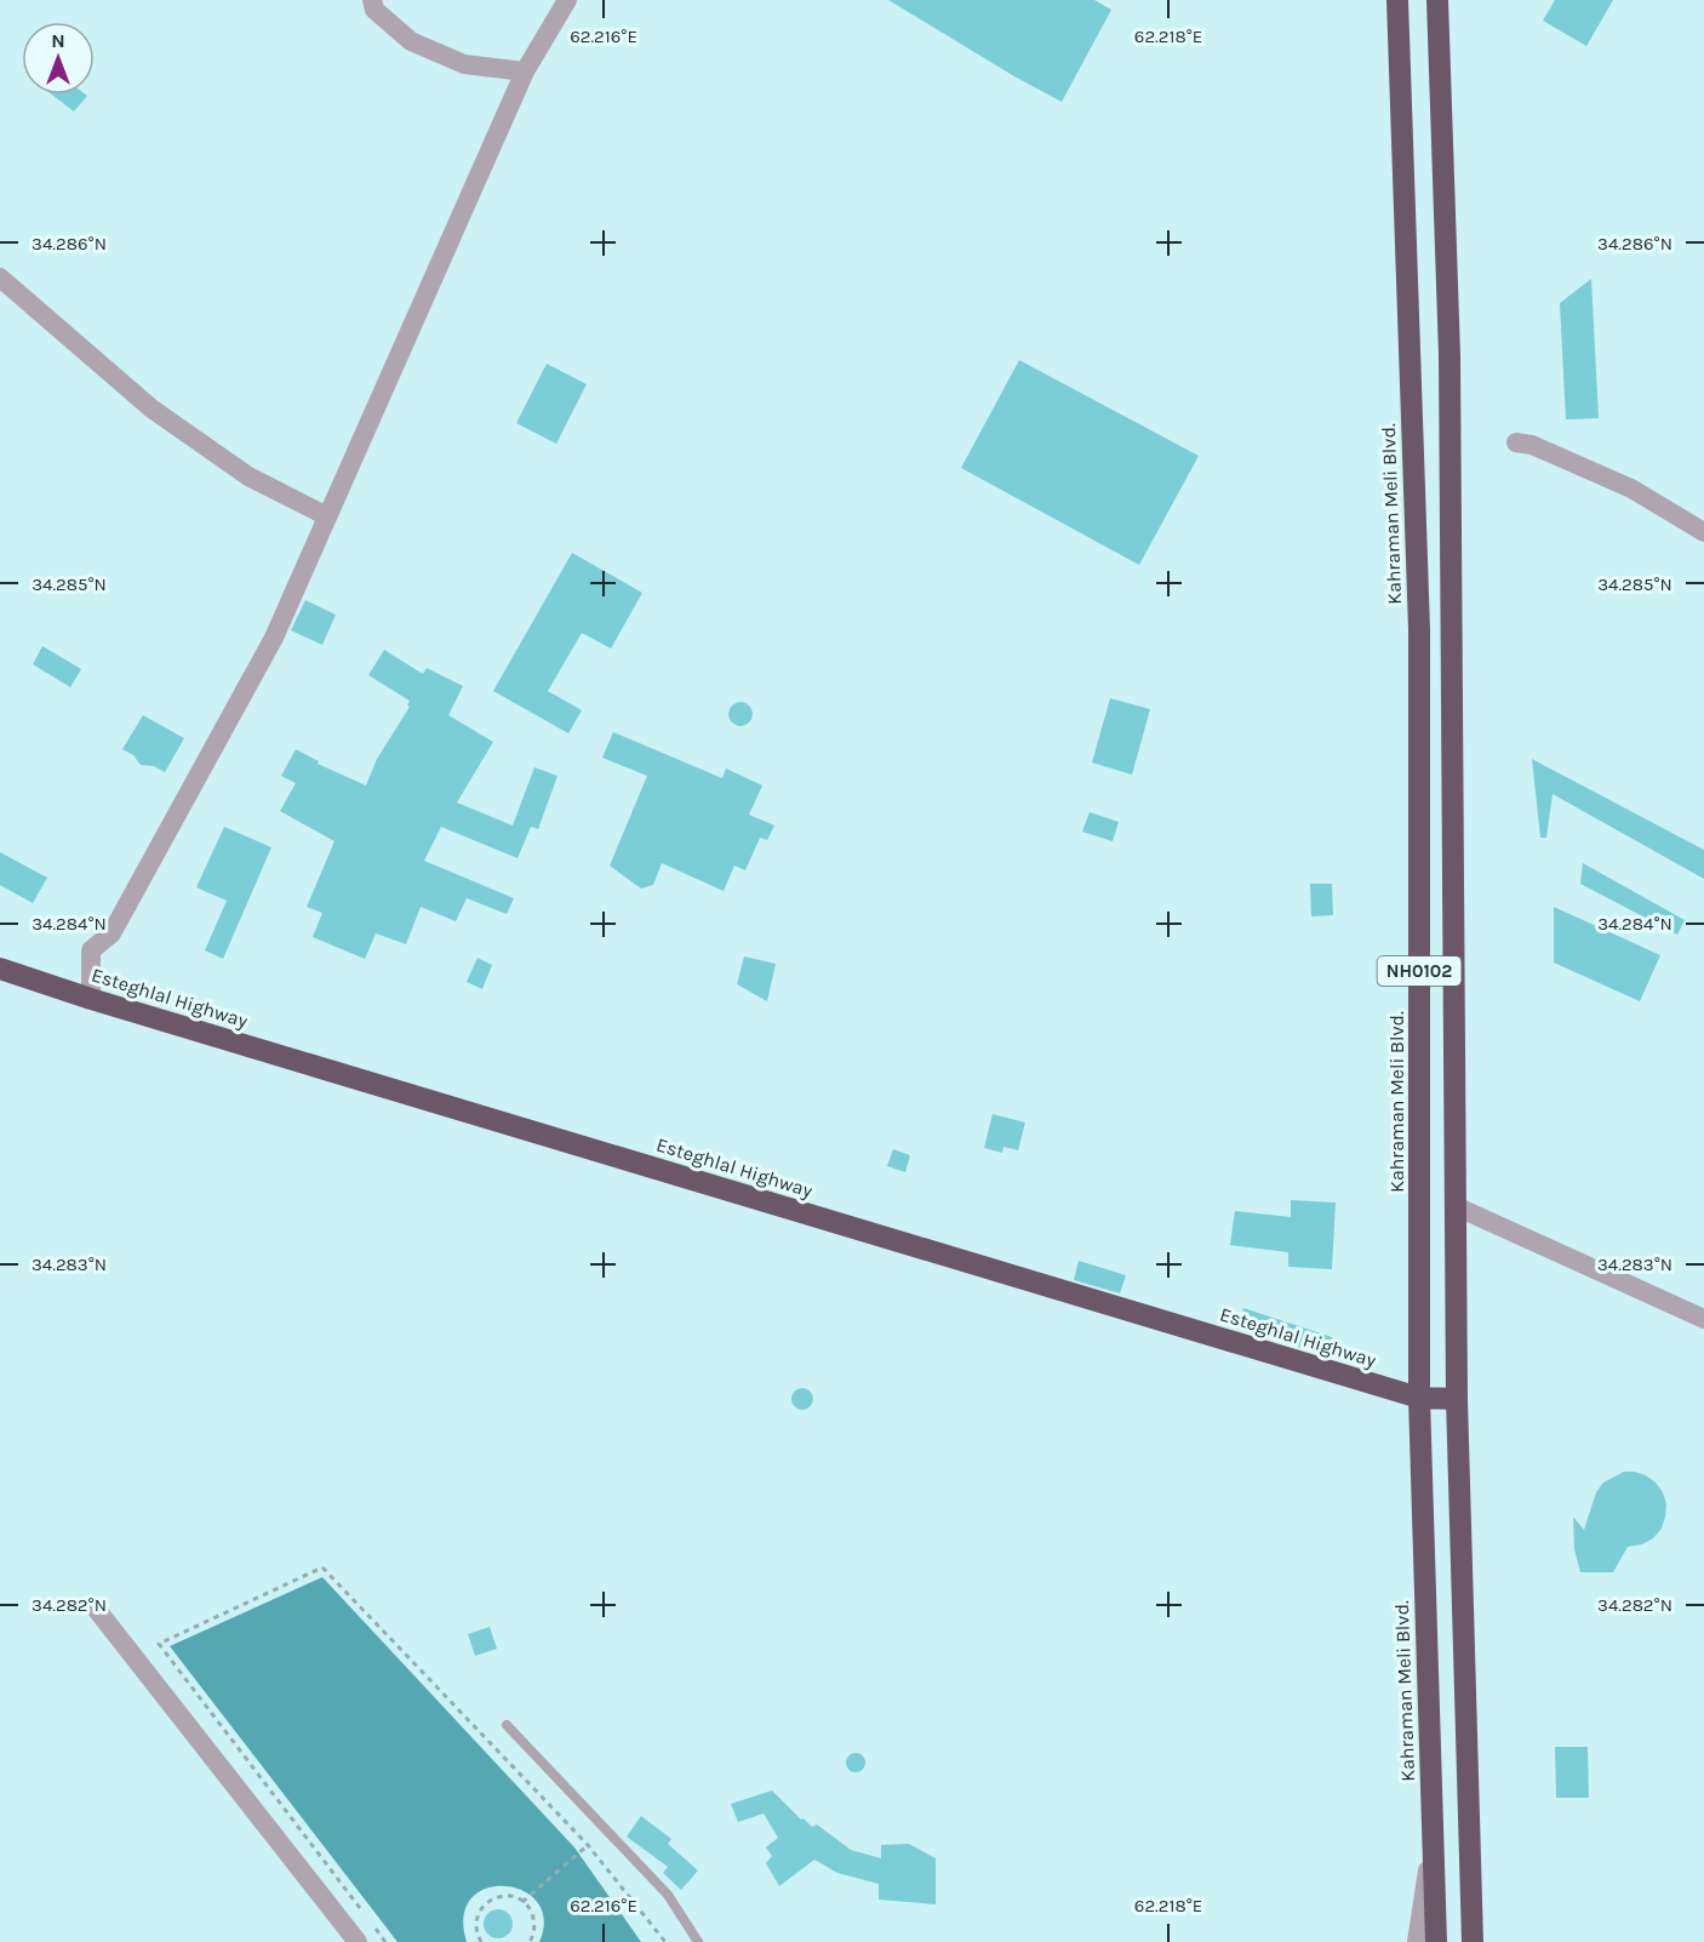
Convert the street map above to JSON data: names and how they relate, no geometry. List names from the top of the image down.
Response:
{
  "streets": {
    "highway": ["Kahraman Meli Blvd.", "NH0102", "Esteghlal Highway"]
  },
  "crossings": [
    ["Kahraman Meli Blvd.", "Esteghlal Highway"],
    ["NH0102", "Esteghlal Highway"]
  ],
  "north": "top",
  "coordinates": [
    "62.216°E",
    "62.218°E",
    "34.286°N",
    "34.285°N",
    "34.284°N",
    "34.283°N",
    "34.282°N"
  ]
}
